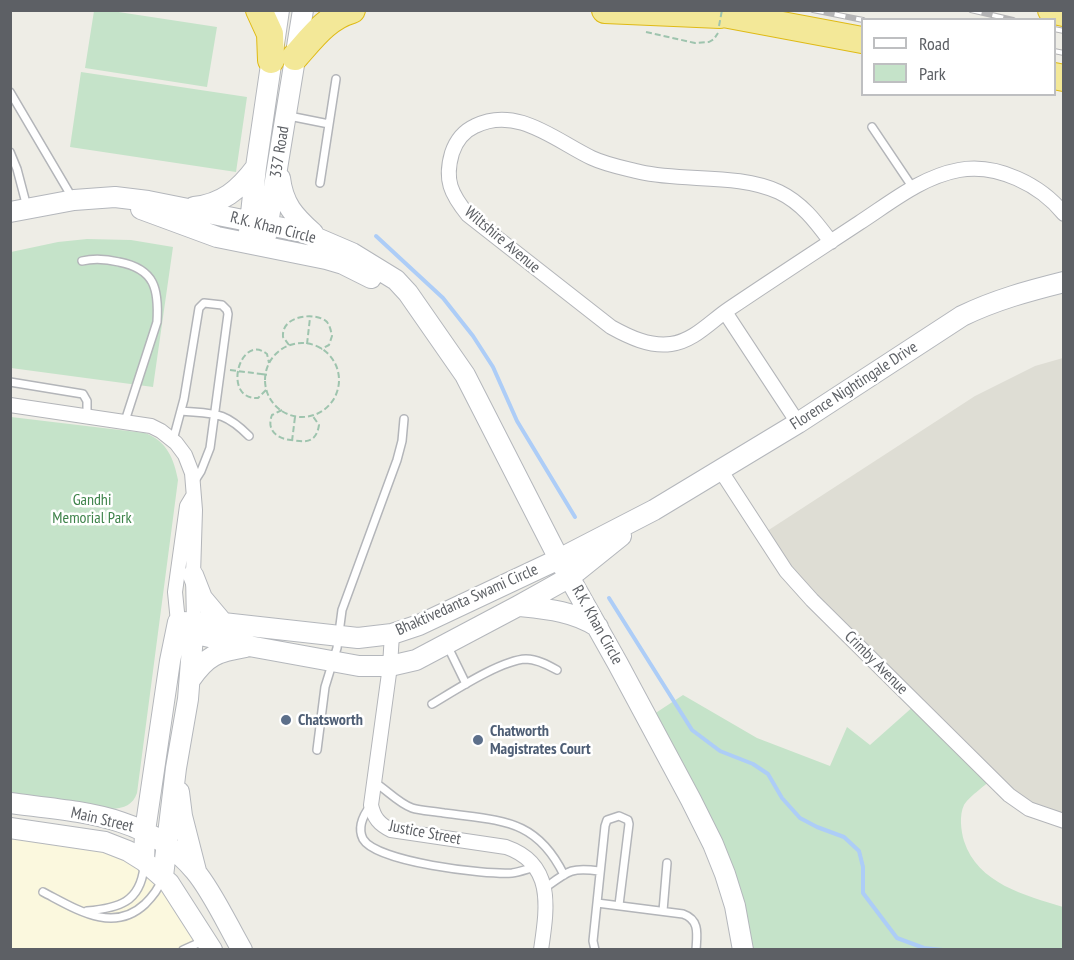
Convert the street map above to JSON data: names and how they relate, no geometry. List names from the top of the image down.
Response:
{
  "streets": {
    "street": [
      "337 Road",
      "R.K. Khan Circle",
      "Wiltshire Avenue",
      "Florence Nightingale Drive",
      "Bhaktivedanta Swami Circle",
      "Crimby Avenue",
      "Main Street",
      "Justice Street"
    ]
  },
  "crossings": [
    ["337 Road", "R.K. Khan Circle"],
    ["R.K. Khan Circle", "Florence Nightingale Drive"],
    ["R.K. Khan Circle", "Bhaktivedanta Swami Circle"],
    ["Florence Nightingale Drive", "Bhaktivedanta Swami Circle"],
    ["Florence Nightingale Drive", "Crimby Avenue"],
    ["Bhaktivedanta Swami Circle", "Justice Street"]
  ],
  "parks": ["Gandhi Memorial Park"],
  "places": ["Chatsworth", "Chatworth Magistrates Court"],
  "legend": ["Road", "Park"]
}
